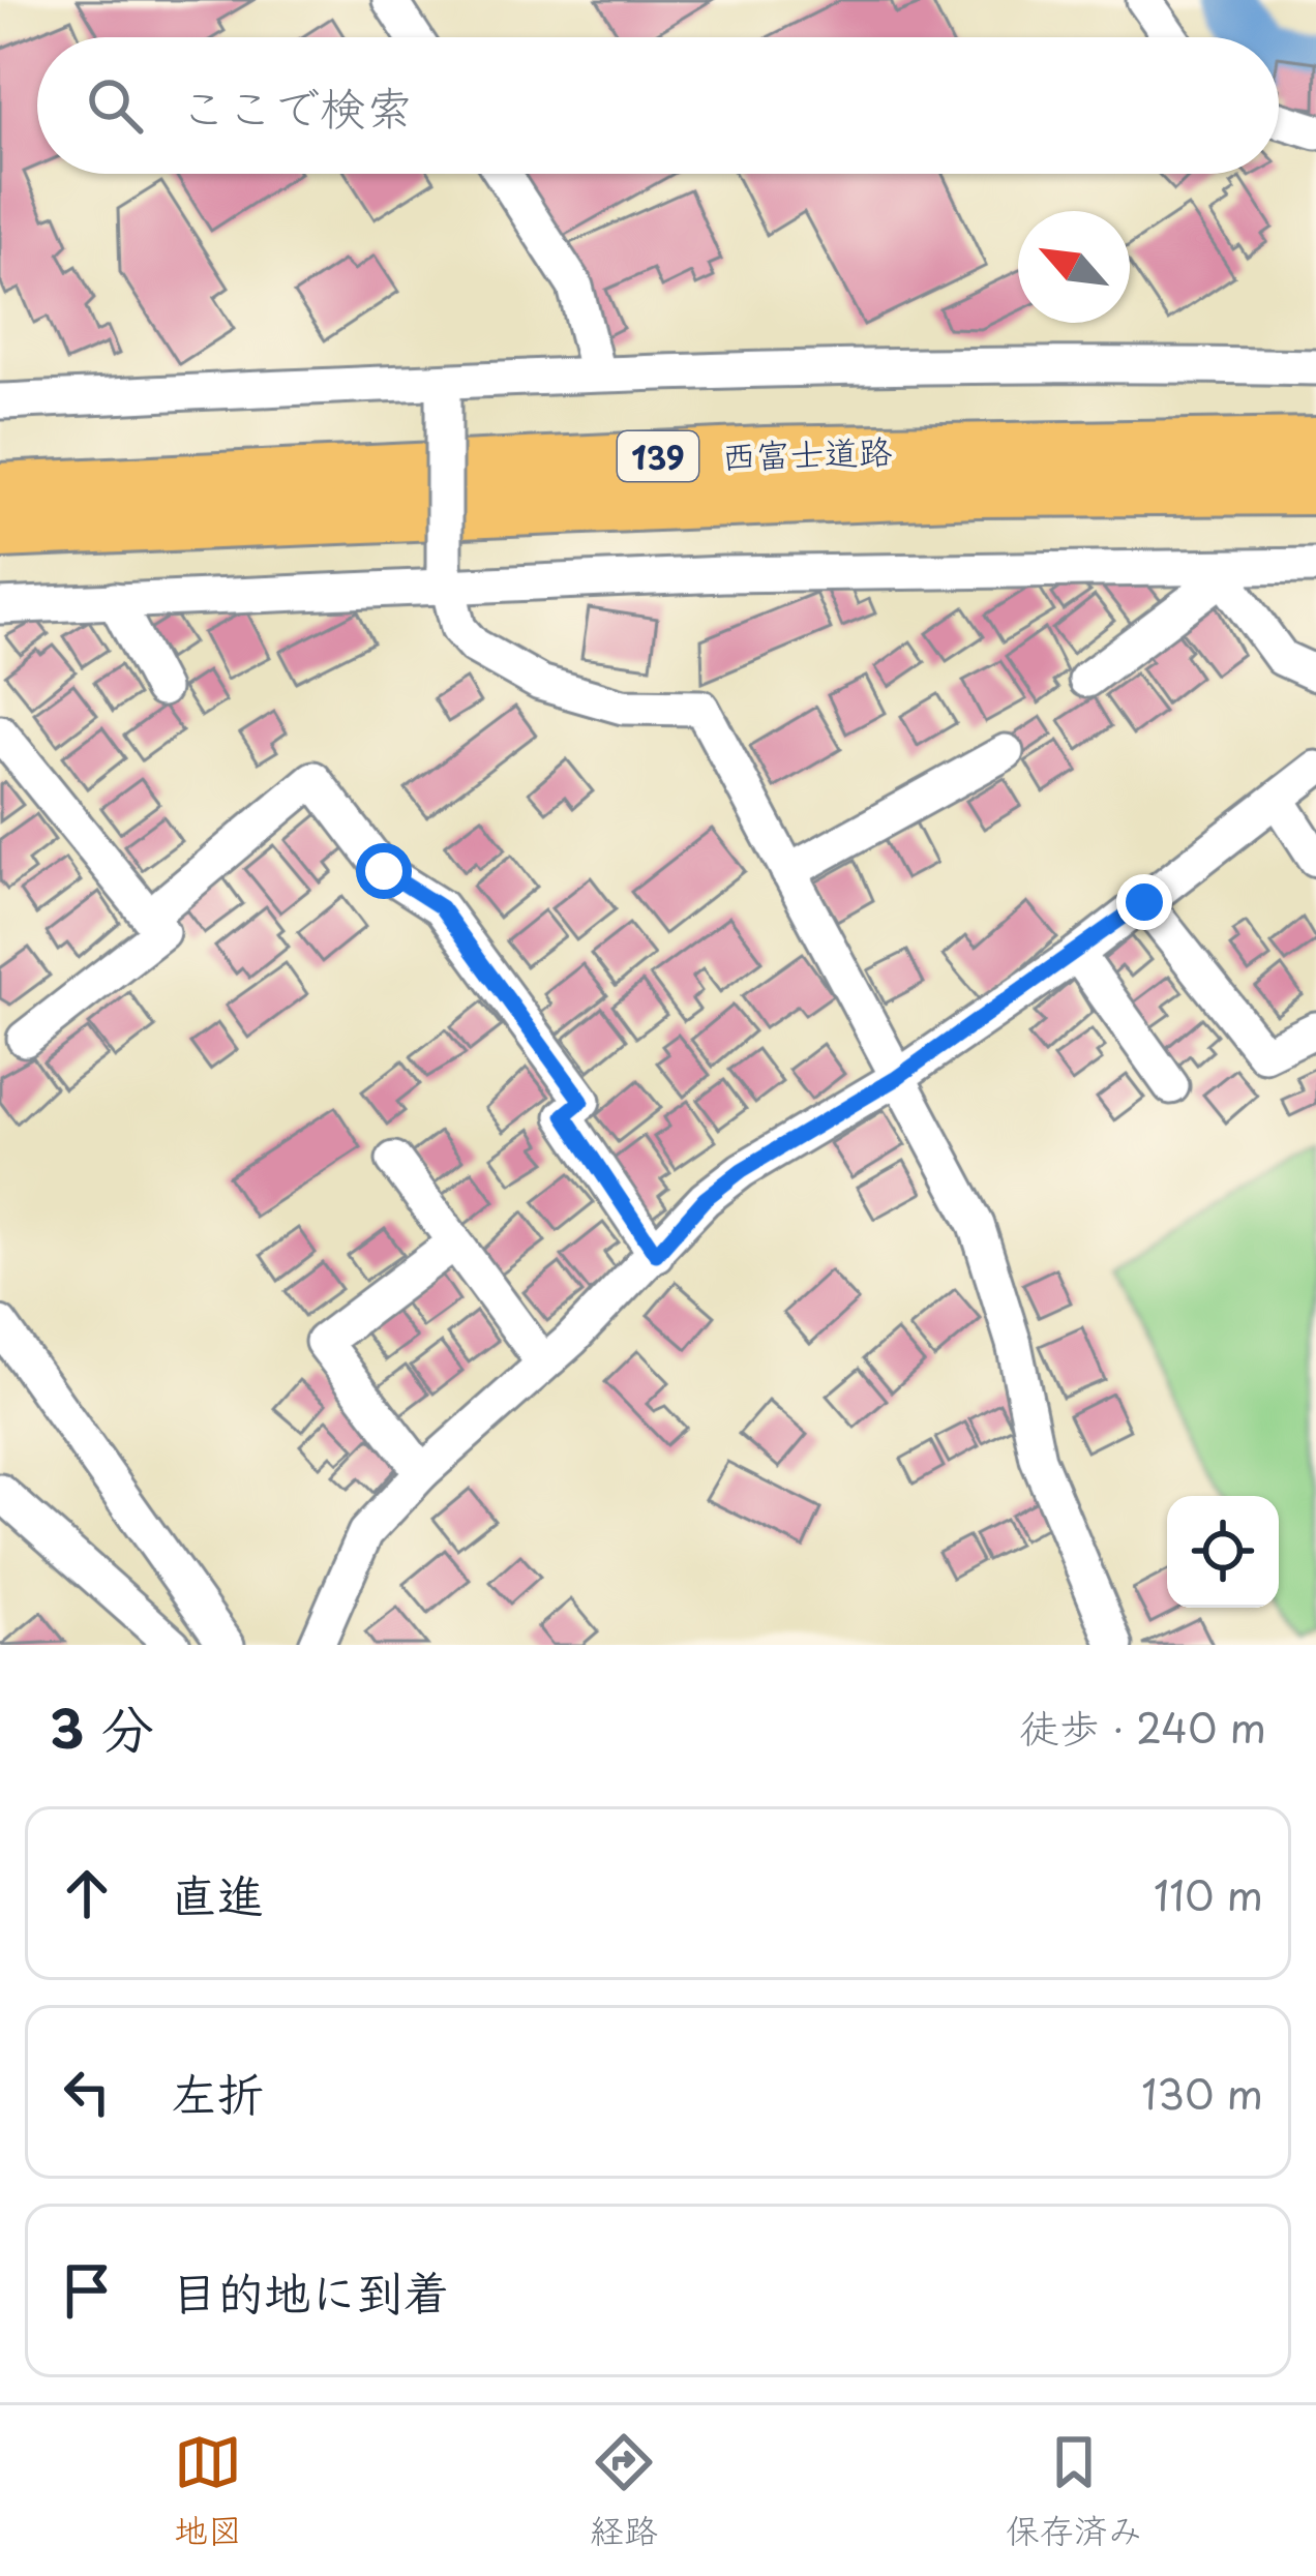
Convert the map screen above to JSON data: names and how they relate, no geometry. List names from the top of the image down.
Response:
{
  "streets": {
    "highway": ["西富士道路", "139"]
  },
  "north": "top left",
  "page": {
    "search": "ここで検索",
    "heading": ["3 分", "徒歩 · 240 m"],
    "list": [
      ["直進", "110 m"],
      ["左折", "130 m"],
      "目的地に到着"
    ],
    "nav": ["地図", "経路", "保存済み"]
  }
}
